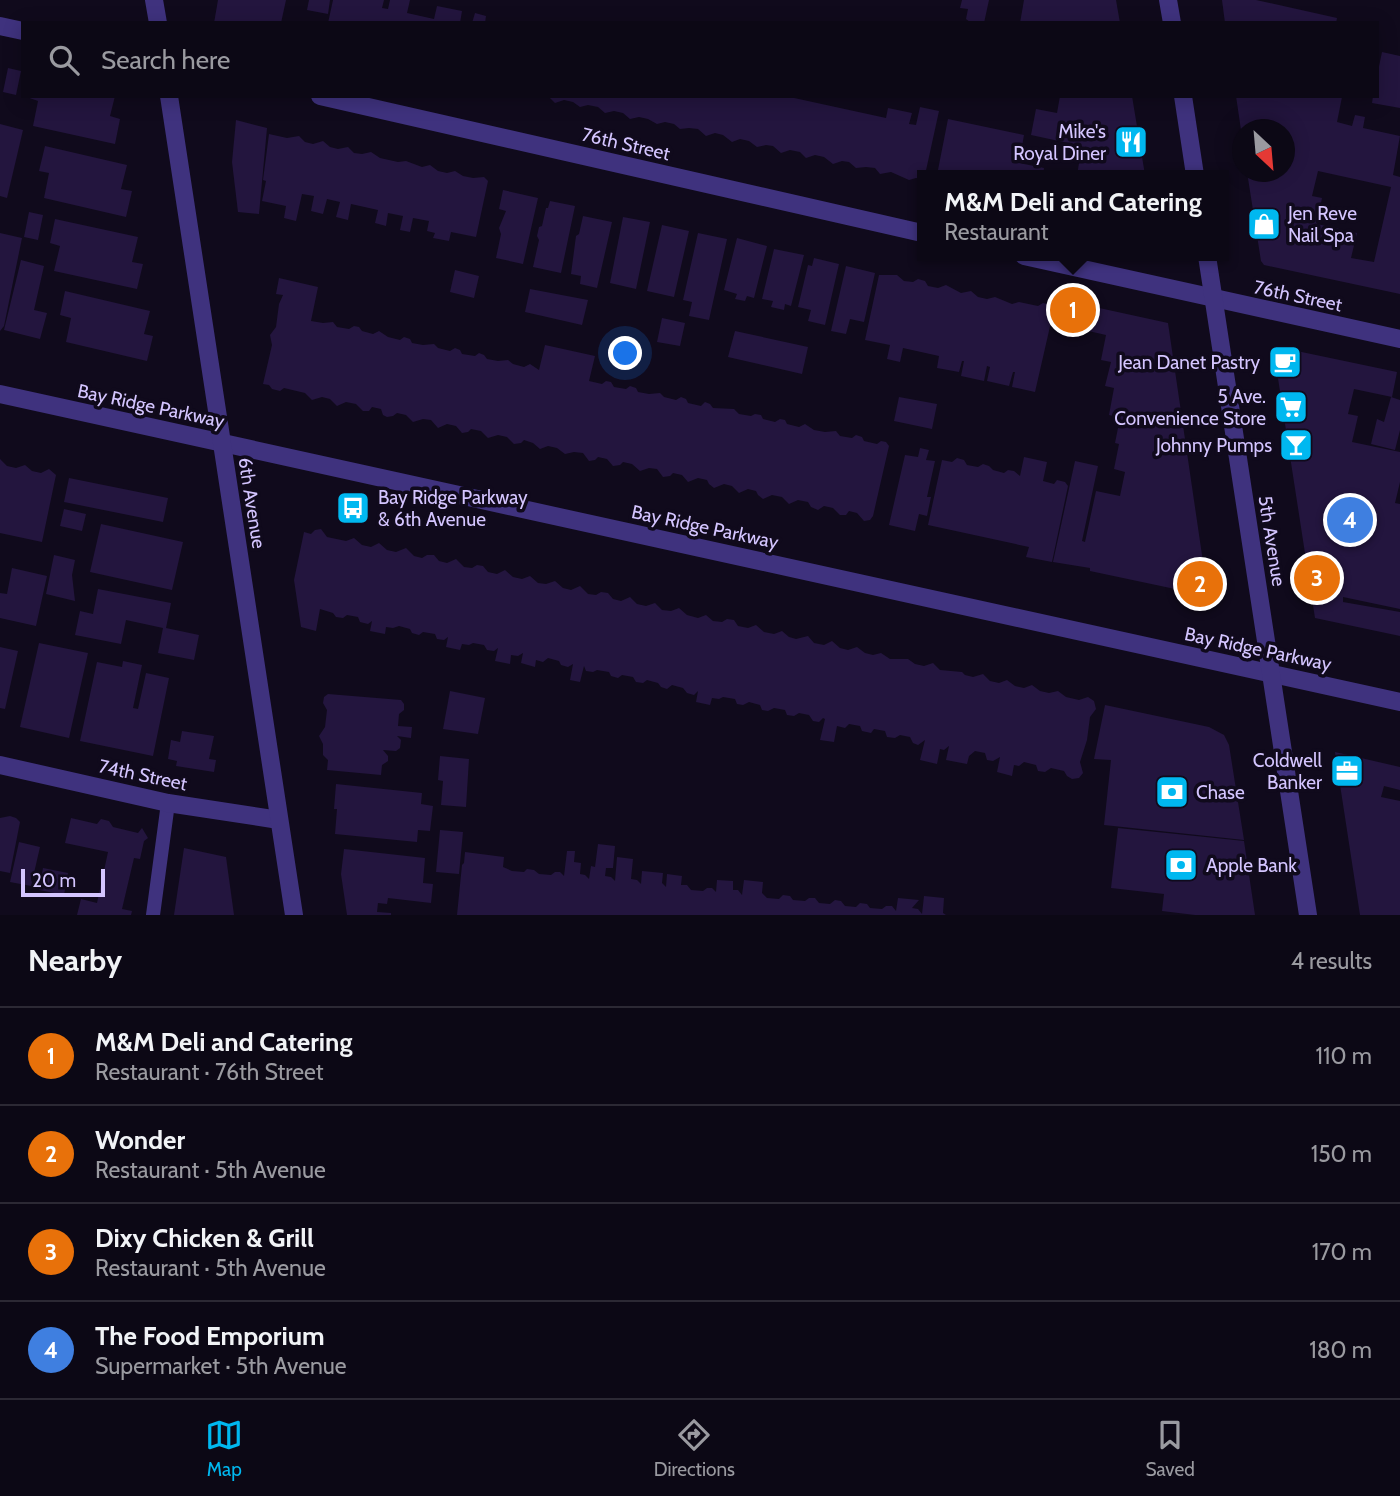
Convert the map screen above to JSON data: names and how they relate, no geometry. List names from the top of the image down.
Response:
{
  "streets": {
    "street": [
      "76th Street",
      "Bay Ridge Parkway",
      "6th Avenue",
      "5th Avenue",
      "74th Street"
    ]
  },
  "crossings": [
    ["76th Street", "5th Avenue"],
    ["Bay Ridge Parkway", "6th Avenue"],
    ["Bay Ridge Parkway", "5th Avenue"],
    ["6th Avenue", "74th Street"]
  ],
  "places": {
    "restaurant": ["Mike's Royal Diner"],
    "shop": ["Jen Reve Nail Spa"],
    "cafe": ["Jean Danet Pastry"],
    "supermarket": ["5 Ave. Convenience Store"],
    "bar": ["Johnny Pumps"],
    "bus stop": ["Bay Ridge Parkway & 6th Avenue"],
    "office": ["Coldwell Banker"],
    "bank": ["Chase", "Apple Bank"]
  },
  "scale_bar": "20 m",
  "north": "bottom right",
  "page": {
    "search": "Search here",
    "popup": ["M&M Deli and Catering", "Restaurant"],
    "pins": [
      "1",
      "4",
      "3",
      "2"
    ],
    "scale": "20 m",
    "heading": ["Nearby", "4 results"],
    "list": [
      {
        "mark": "1",
        "name": "M&M Deli and Catering",
        "note": "Restaurant · 76th Street",
        "value": "110 m"
      },
      {
        "mark": "2",
        "name": "Wonder",
        "note": "Restaurant · 5th Avenue",
        "value": "150 m"
      },
      {
        "mark": "3",
        "name": "Dixy Chicken & Grill",
        "note": "Restaurant · 5th Avenue",
        "value": "170 m"
      },
      {
        "mark": "4",
        "name": "The Food Emporium",
        "note": "Supermarket · 5th Avenue",
        "value": "180 m"
      }
    ],
    "nav": ["Map", "Directions", "Saved"]
  }
}
